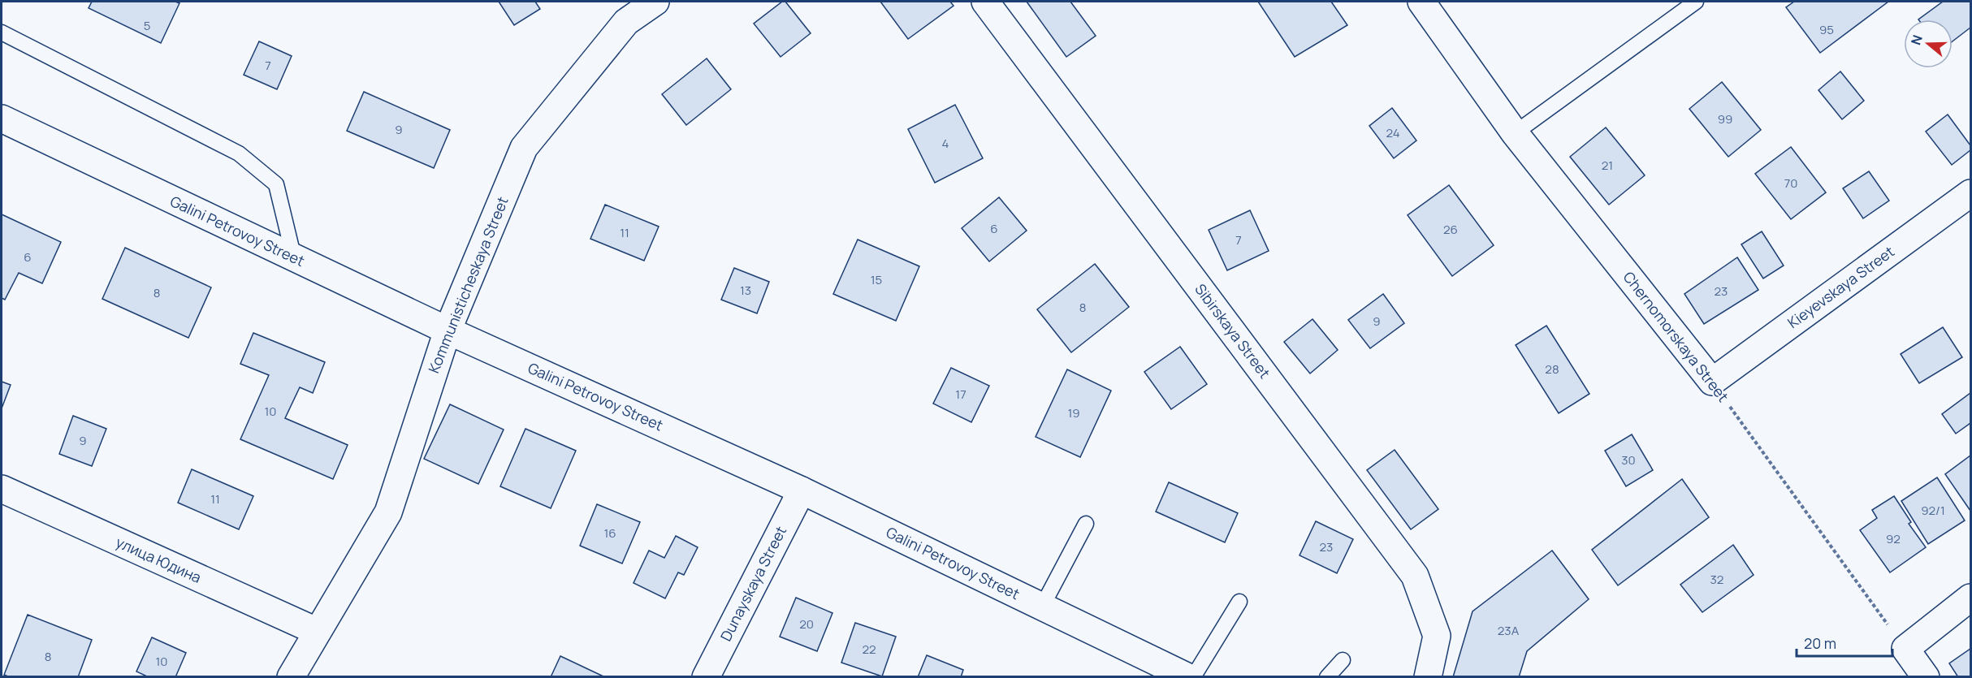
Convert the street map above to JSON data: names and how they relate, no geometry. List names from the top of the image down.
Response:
{
  "streets": {
    "street": [
      "Galini Petrovoy Street",
      "Kommunisticheskaya Street",
      "Kieyevskaya Street",
      "Sibirskaya Street",
      "Chernomorskaya Street",
      "улица Юдина",
      "Dunayskaya Street"
    ]
  },
  "crossings": [
    ["Galini Petrovoy Street", "Kommunisticheskaya Street"],
    ["Galini Petrovoy Street", "Dunayskaya Street"],
    ["Kommunisticheskaya Street", "улица Юдина"],
    ["Kieyevskaya Street", "Chernomorskaya Street"]
  ],
  "house_numbers": [
    "5",
    "95",
    "7",
    "99",
    "9",
    "24",
    "4",
    "21",
    "70",
    "6",
    "26",
    "11",
    "7",
    "6",
    "15",
    "13",
    "23",
    "8",
    "8",
    "9",
    "28",
    "17",
    "10",
    "19",
    "9",
    "30",
    "11",
    "92/1",
    "16",
    "92",
    "23",
    "32",
    "20",
    "23А",
    "22",
    "8",
    "10"
  ],
  "scale_bar": "20 m",
  "north": "left"
}
